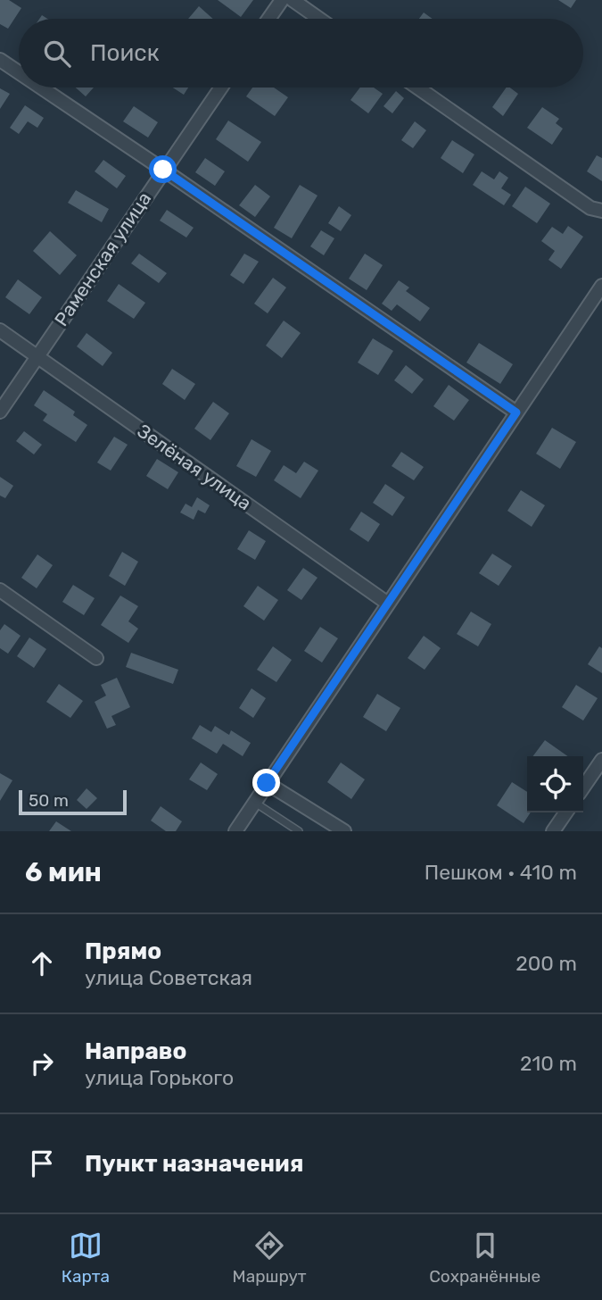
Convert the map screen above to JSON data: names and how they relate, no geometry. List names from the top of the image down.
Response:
{
  "streets": {
    "street": ["Раменская улица", "Зелёная улица"]
  },
  "crossings": [
    ["Раменская улица", "Зелёная улица"]
  ],
  "scale_bar": "50 m",
  "page": {
    "search": "Поиск",
    "scale": "50 m",
    "heading": ["6 мин", "Пешком · 410 m"],
    "list": [
      ["Прямо", "улица Советская", "200 m"],
      ["Направо", "улица Горького", "210 m"],
      "Пункт назначения"
    ],
    "nav": ["Карта", "Маршрут", "Сохранённые"]
  }
}
